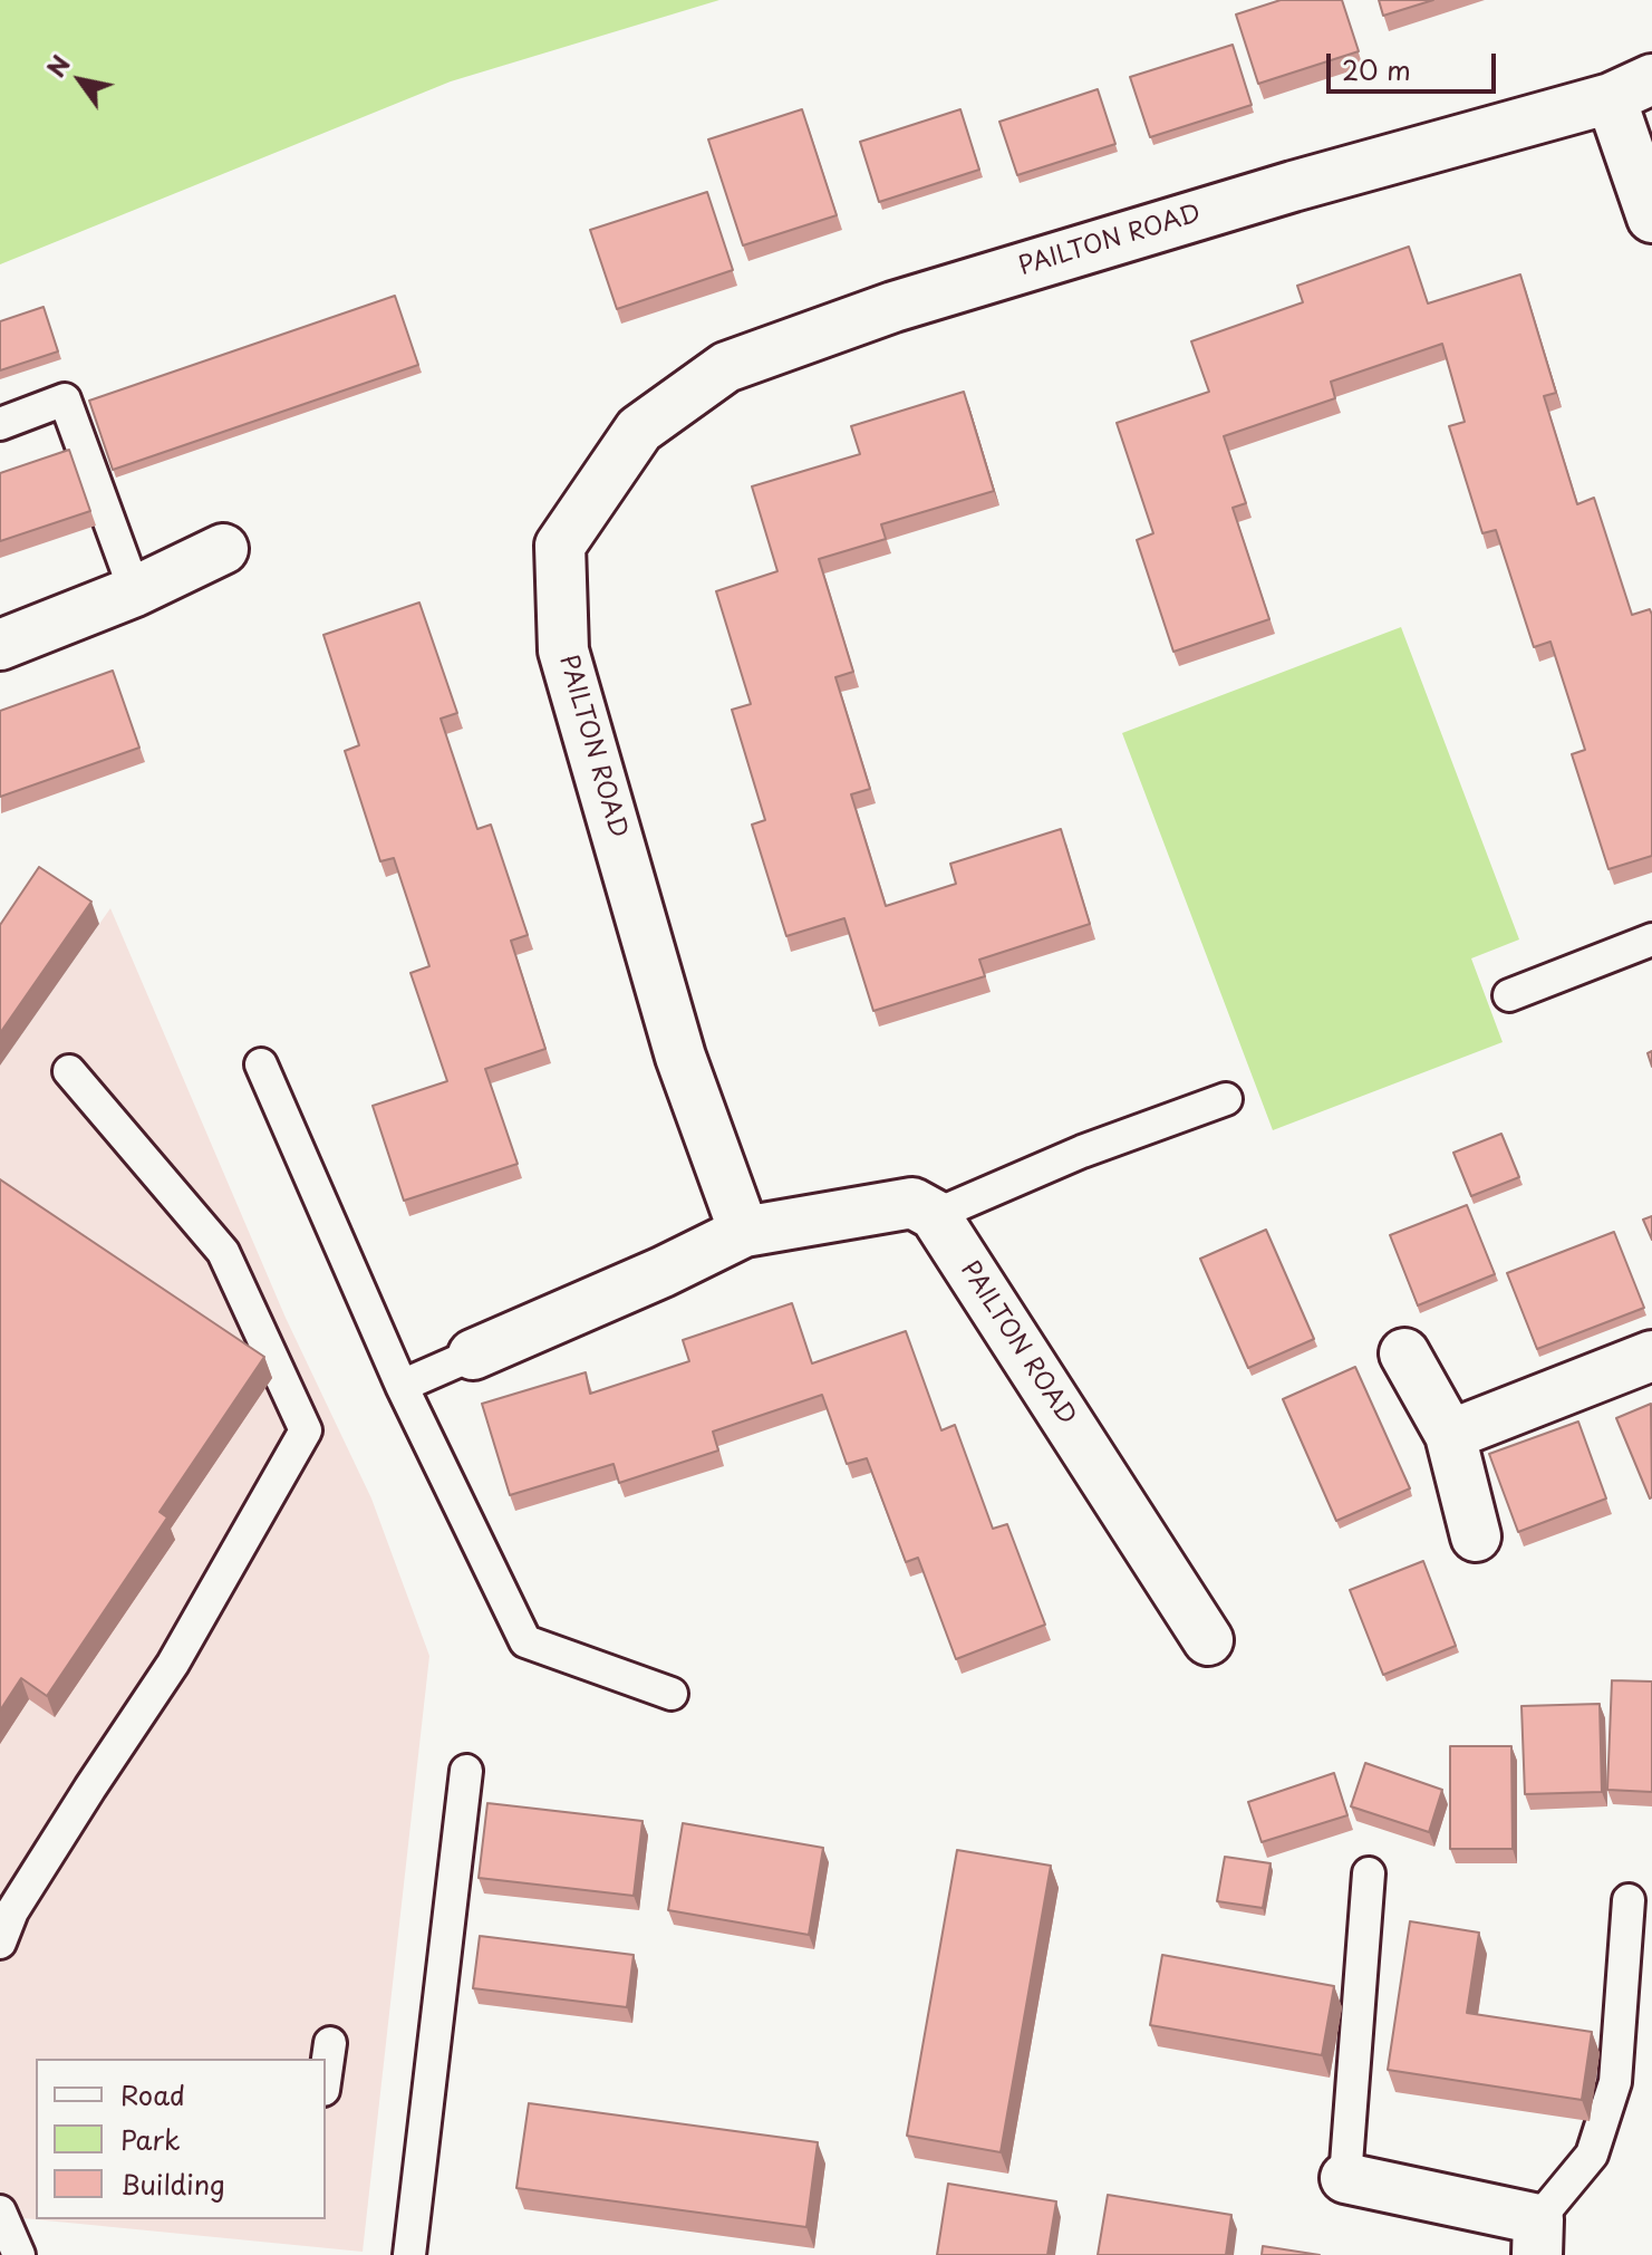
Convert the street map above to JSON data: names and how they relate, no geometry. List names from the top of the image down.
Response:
{
  "streets": {
    "street": ["PAILTON ROAD"]
  },
  "legend": ["Road", "Park", "Building"],
  "scale_bar": "20 m",
  "north": "top left"
}
